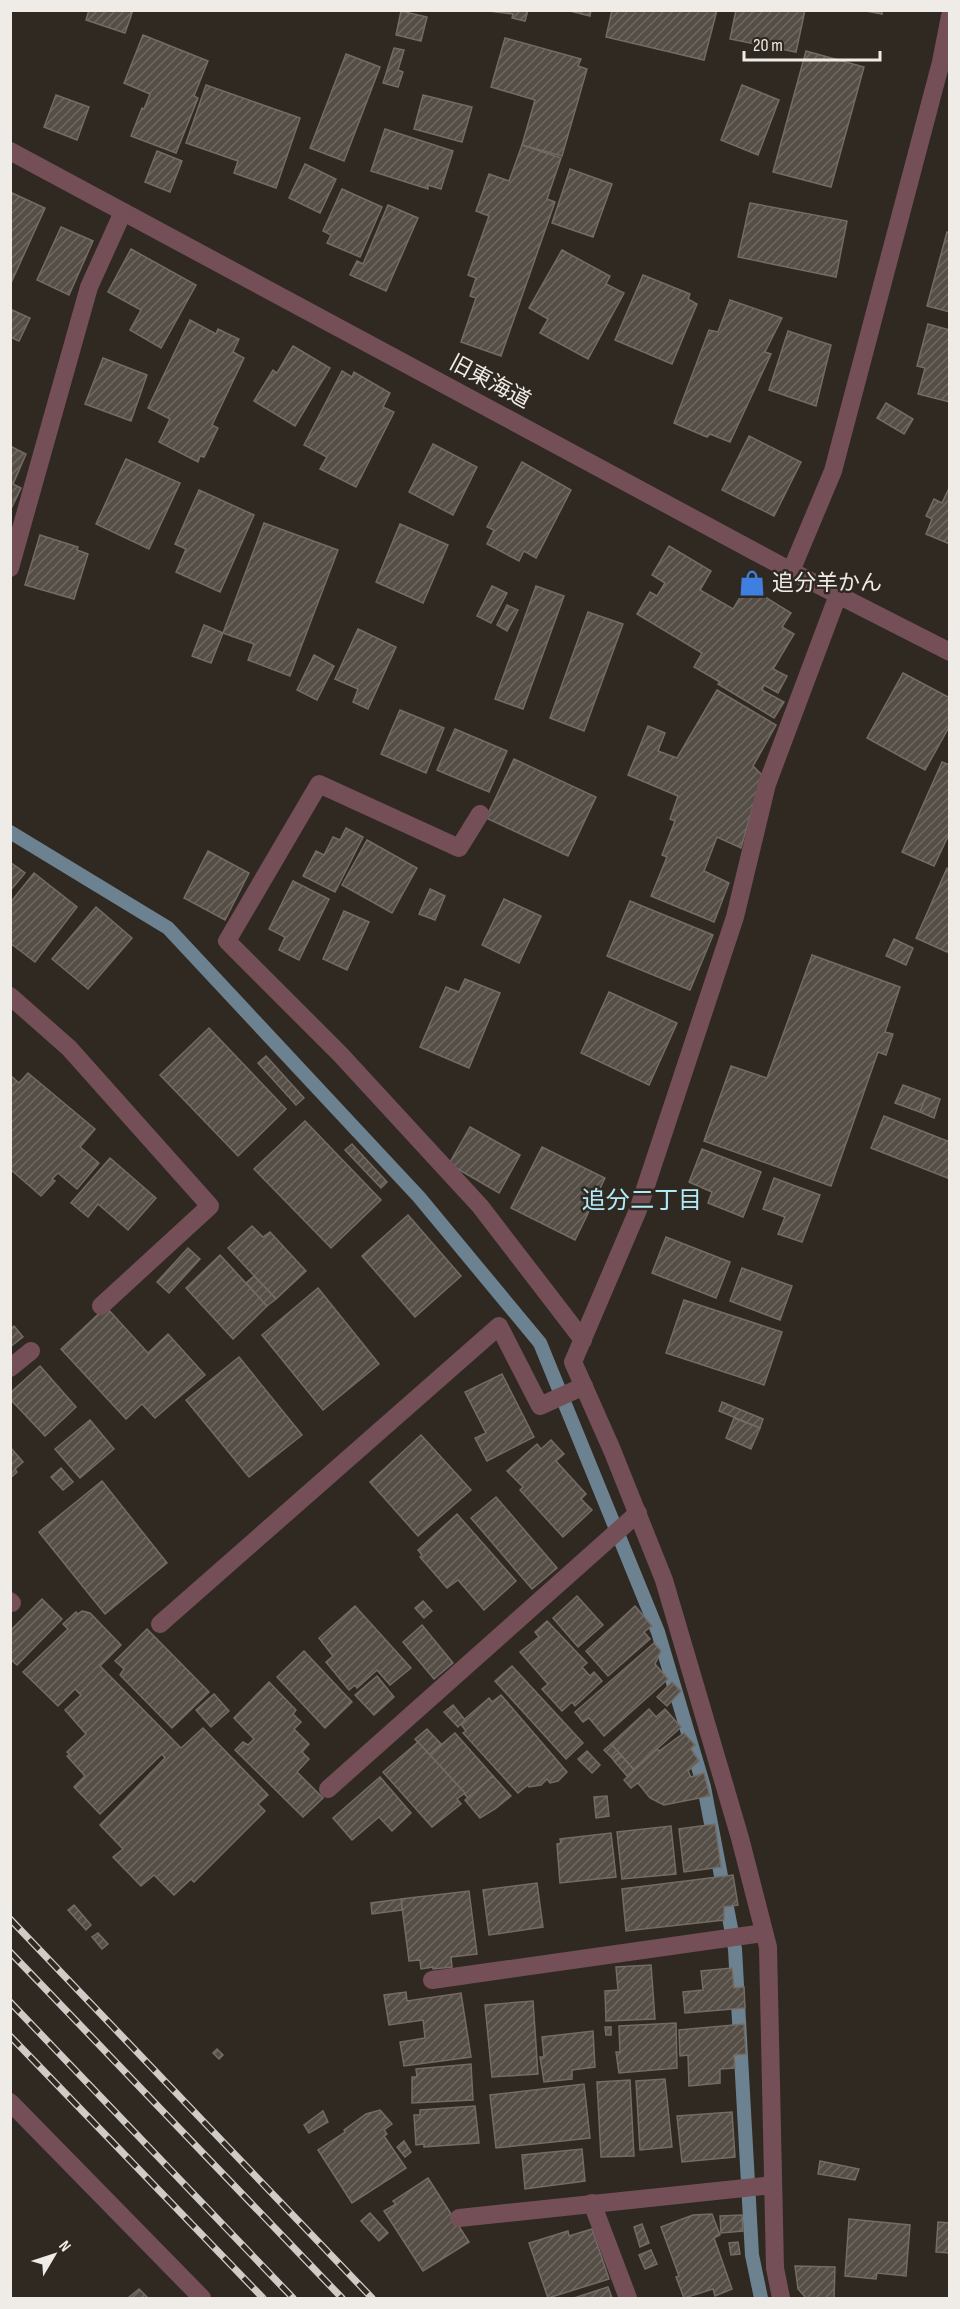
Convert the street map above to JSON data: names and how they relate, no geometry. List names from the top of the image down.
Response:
{
  "streets": {
    "street": ["旧東海道"]
  },
  "districts": ["追分二丁目"],
  "places": {
    "shop": ["追分羊かん"]
  },
  "scale_bar": "20 m",
  "north": "top right"
}
